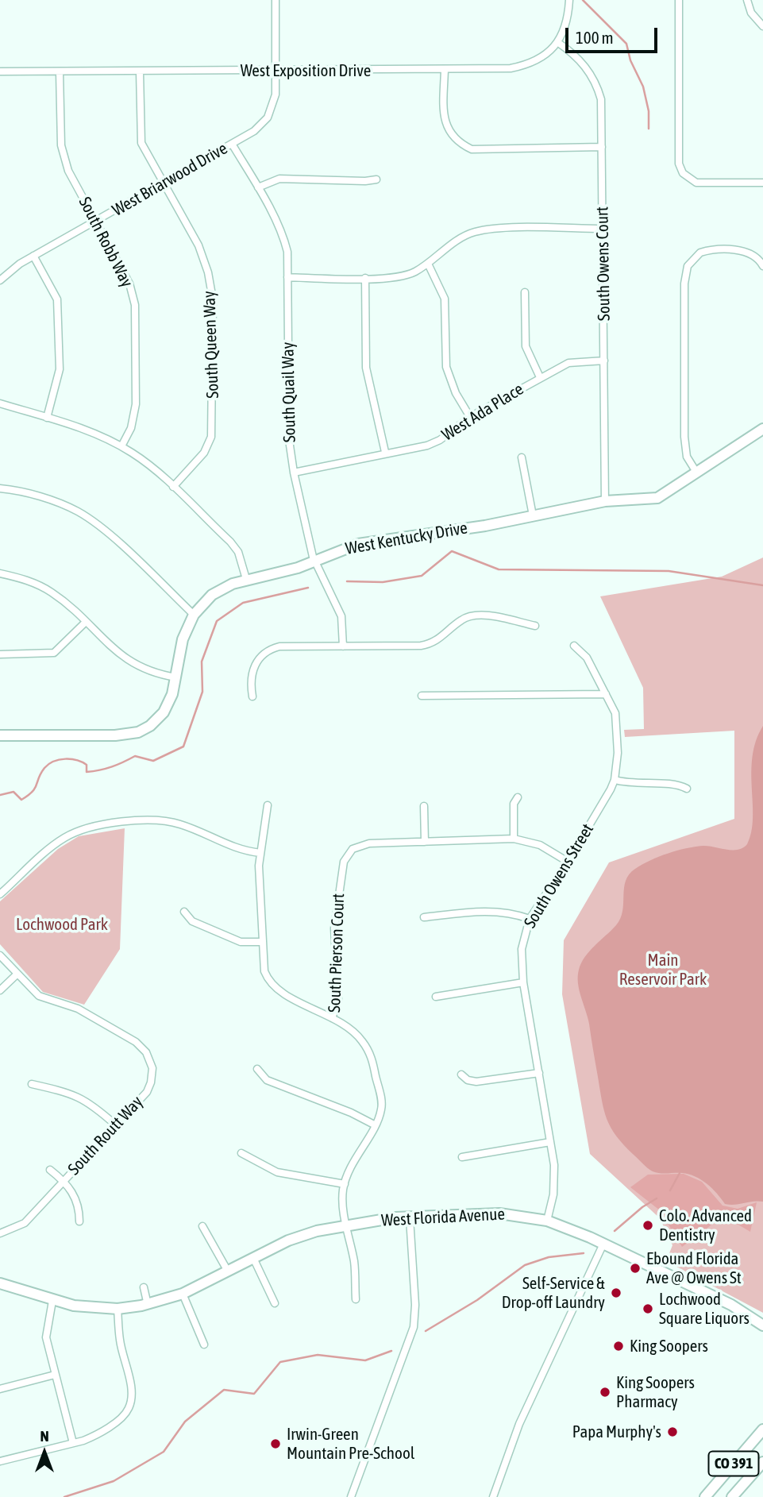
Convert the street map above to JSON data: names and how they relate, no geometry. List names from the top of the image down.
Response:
{
  "streets": {
    "street": [
      "West Exposition Drive",
      "West Briarwood Drive",
      "South Robb Way",
      "South Owens Court",
      "South Queen Way",
      "South Quail Way",
      "West Ada Place",
      "West Kentucky Drive",
      "South Owens Street",
      "South Pierson Court",
      "South Routt Way",
      "West Florida Avenue",
      "CO 391"
    ]
  },
  "crossings": [
    ["West Exposition Drive", "West Briarwood Drive"],
    ["West Exposition Drive", "South Robb Way"],
    ["West Exposition Drive", "South Owens Court"],
    ["West Exposition Drive", "South Queen Way"],
    ["West Briarwood Drive", "South Robb Way"],
    ["West Briarwood Drive", "South Queen Way"],
    ["West Briarwood Drive", "South Quail Way"],
    ["South Owens Court", "West Ada Place"],
    ["South Owens Court", "West Kentucky Drive"],
    ["South Quail Way", "West Ada Place"],
    ["South Quail Way", "West Kentucky Drive"],
    ["South Owens Street", "West Florida Avenue"],
    ["South Pierson Court", "West Florida Avenue"]
  ],
  "parks": ["Lochwood Park", "Main Reservoir Park"],
  "places": [
    "Colo. Advanced Dentistry",
    "Ebound Florida Ave @ Owens St",
    "Self-Service & Drop-off Laundry",
    "Lochwood Square Liquors",
    "King Soopers",
    "King Soopers Pharmacy",
    "Papa Murphy's",
    "Irwin-Green Mountain Pre-School"
  ],
  "scale_bar": "100 m",
  "north": "top"
}
